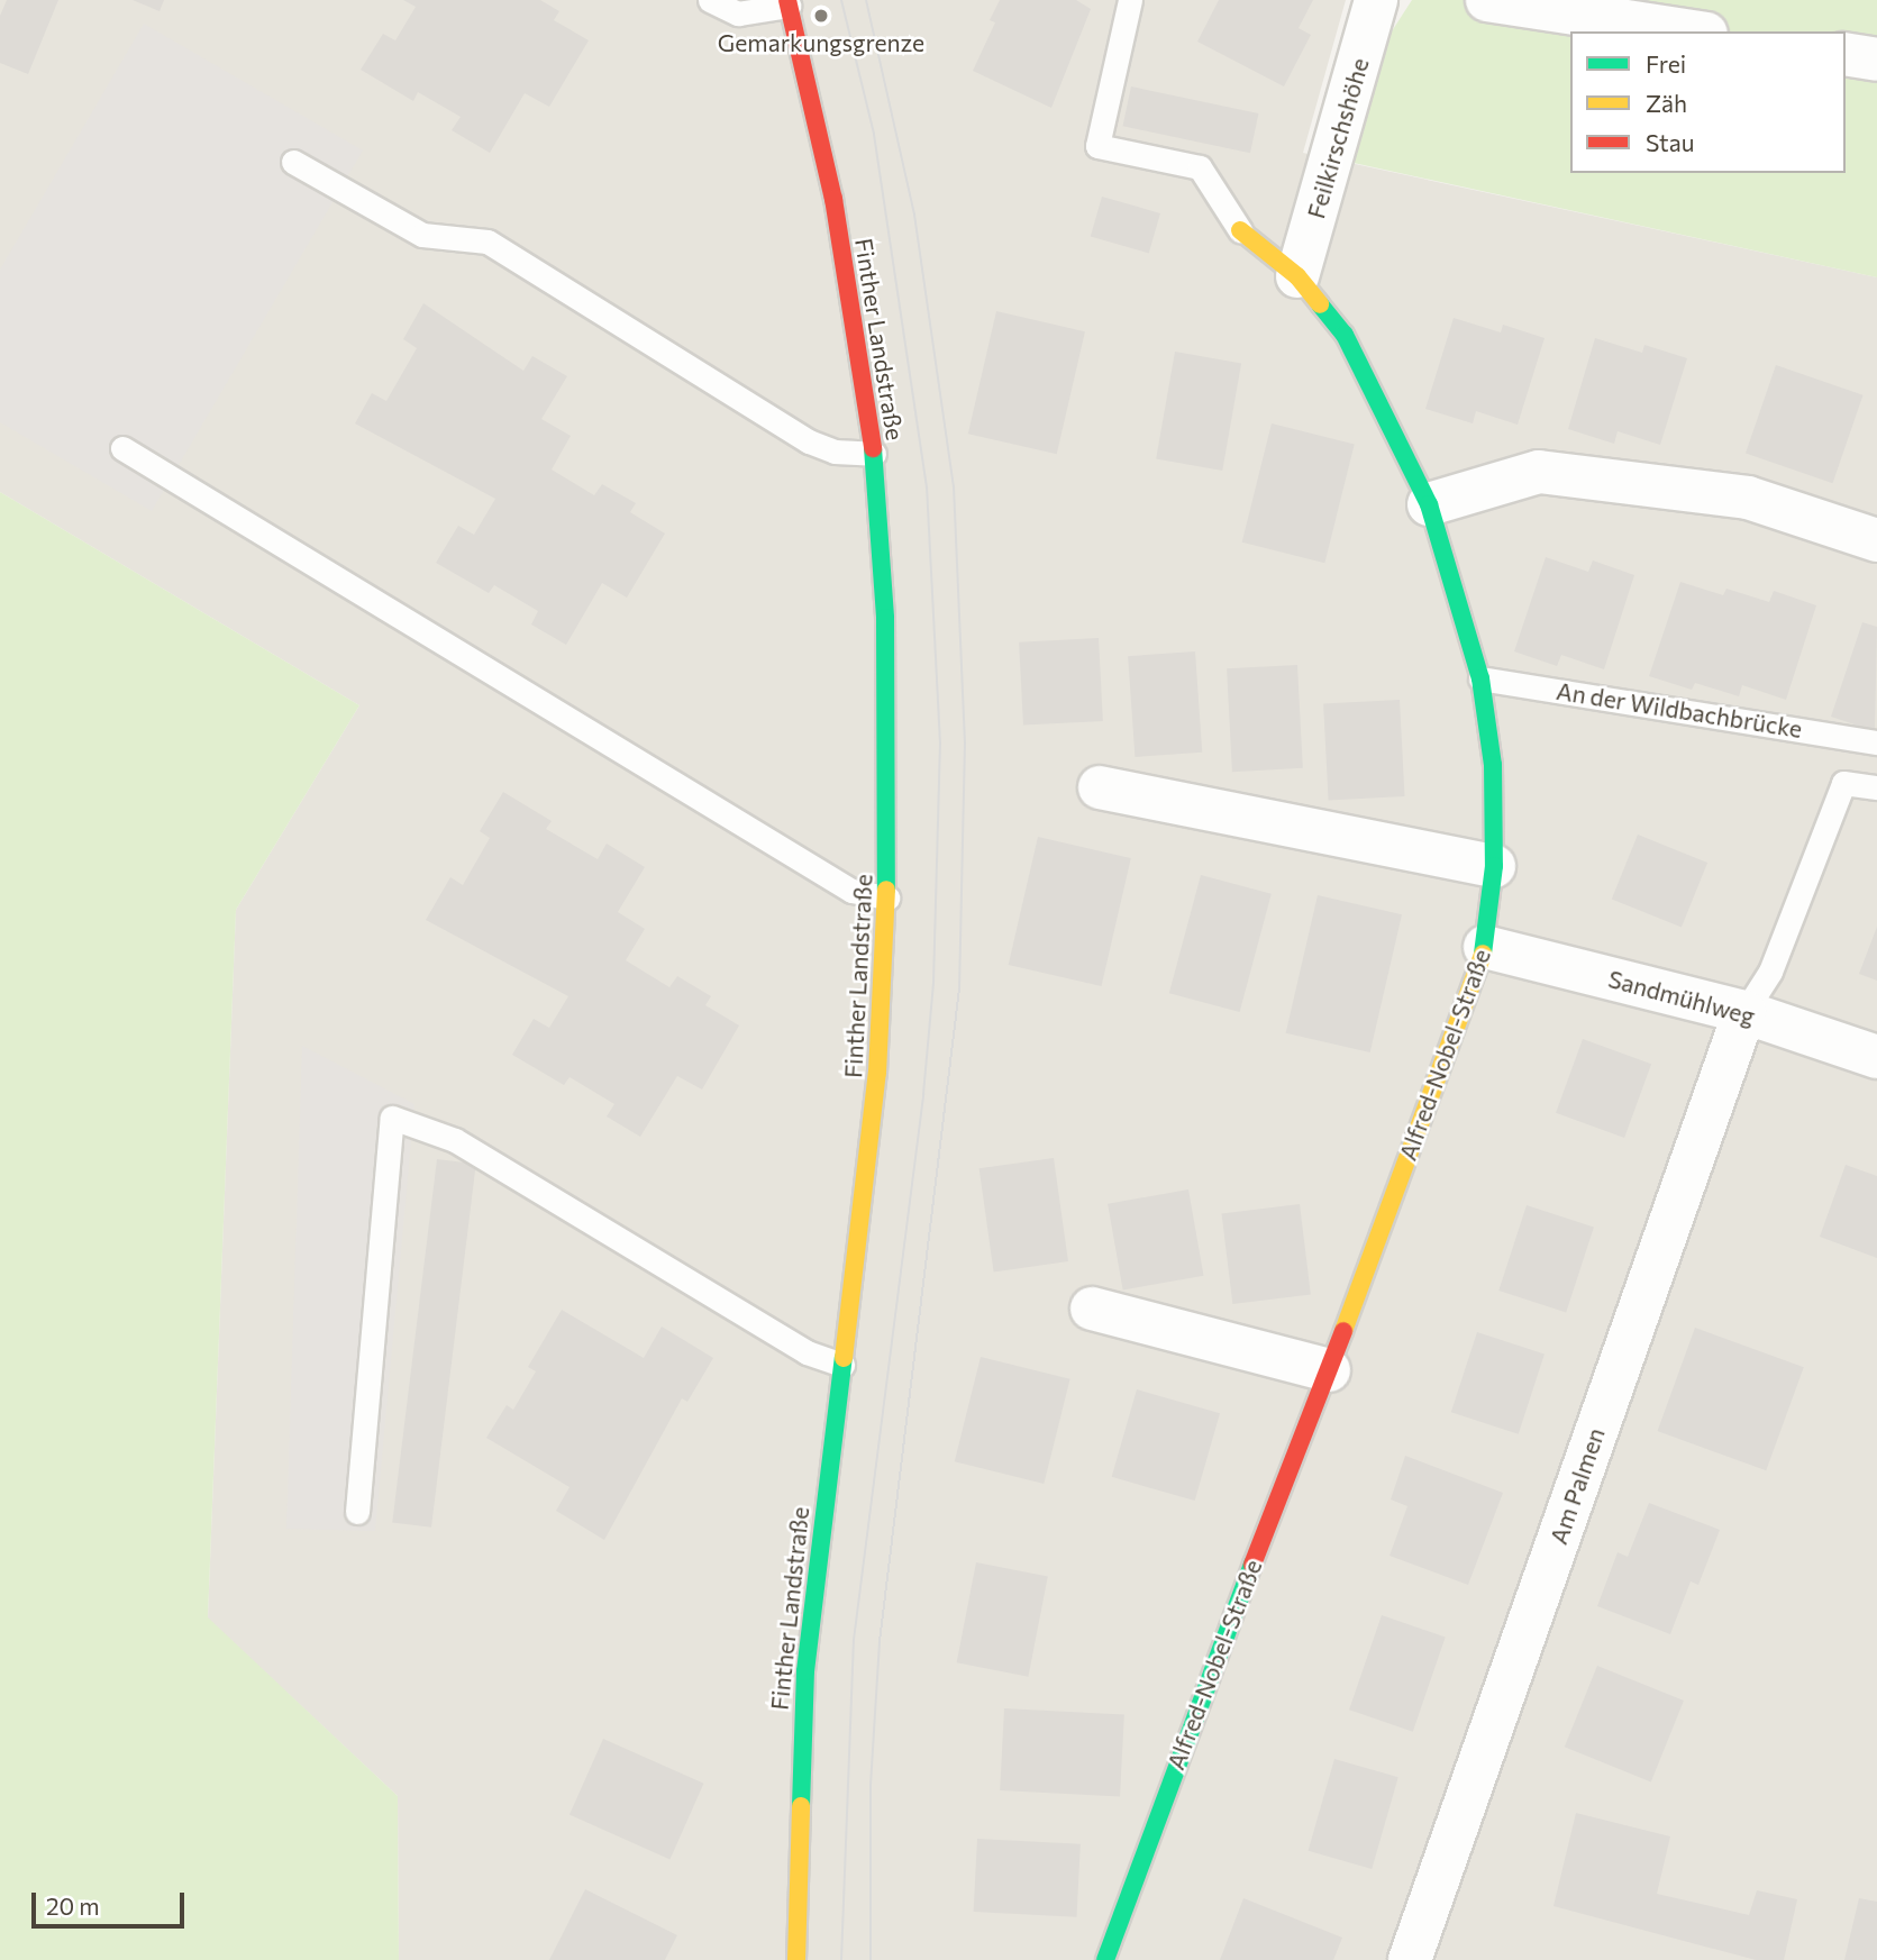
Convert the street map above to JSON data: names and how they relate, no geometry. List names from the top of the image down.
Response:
{
  "streets": {
    "main road": ["Finther Landstraße", "Alfred-Nobel-Straße"],
    "street": ["Feilkirschshöhe", "Sandmühlweg", "Am Palmen"],
    "lane": ["An der Wildbachbrücke"]
  },
  "crossings": [
    ["Feilkirschshöhe", "Alfred-Nobel-Straße"],
    ["An der Wildbachbrücke", "Alfred-Nobel-Straße"],
    ["Sandmühlweg", "Alfred-Nobel-Straße"],
    ["Sandmühlweg", "Am Palmen"]
  ],
  "places": ["Gemarkungsgrenze"],
  "legend": ["Frei", "Zäh", "Stau"],
  "scale_bar": "20 m"
}
